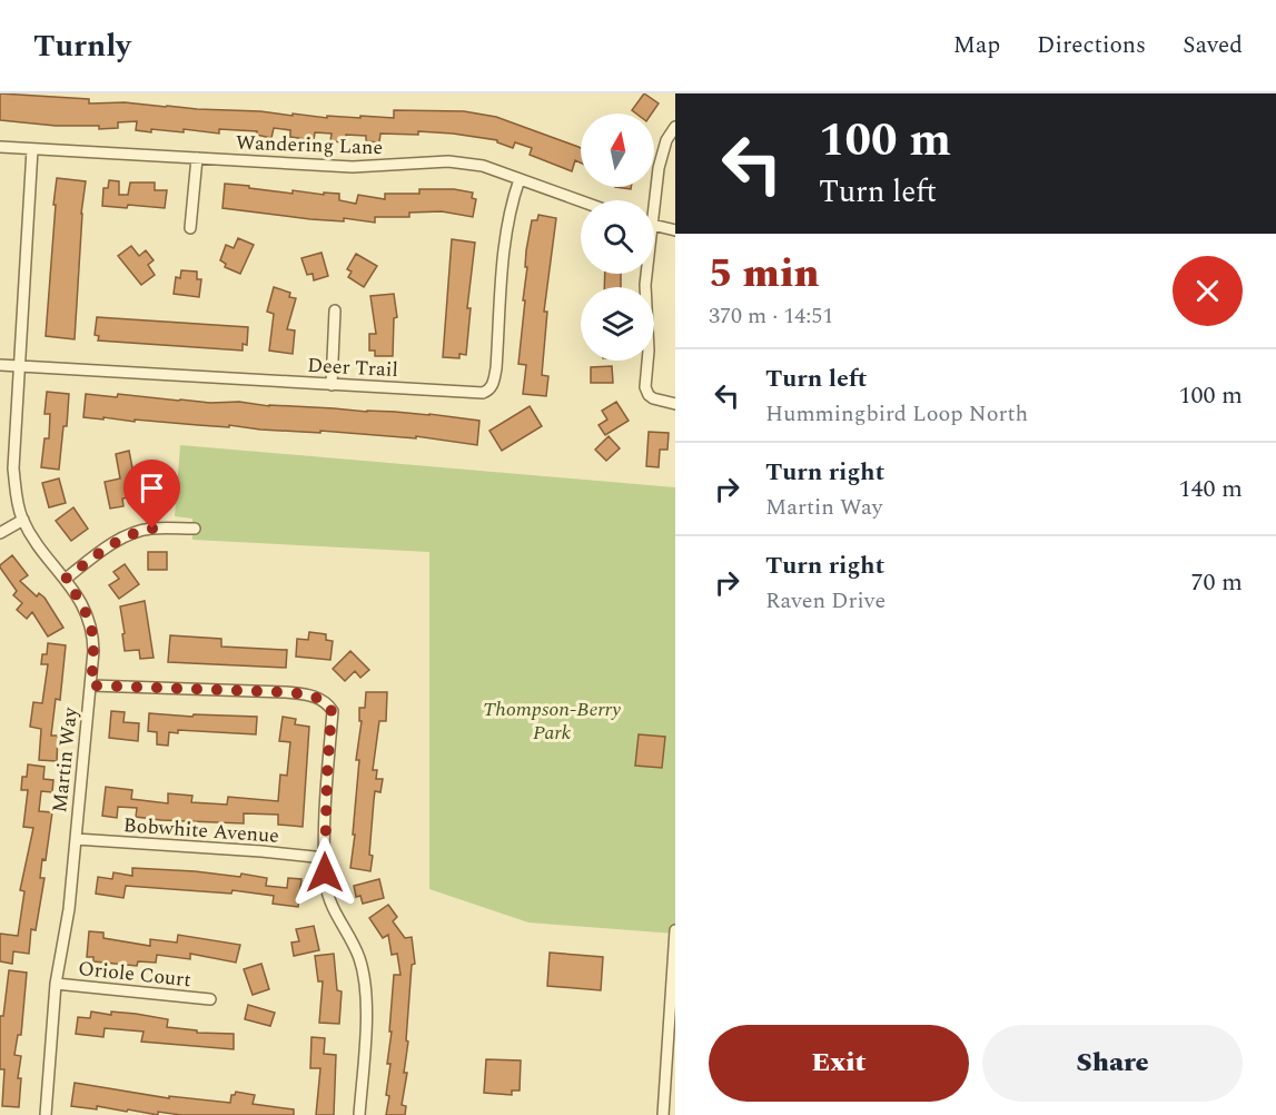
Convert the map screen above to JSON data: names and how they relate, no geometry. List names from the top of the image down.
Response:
{
  "streets": {
    "street": [
      "Wandering Lane",
      "Deer Trail",
      "Martin Way",
      "Bobwhite Avenue",
      "Oriole Court"
    ]
  },
  "crossings": [
    ["Wandering Lane", "Deer Trail"],
    ["Wandering Lane", "Martin Way"],
    ["Deer Trail", "Martin Way"],
    ["Martin Way", "Bobwhite Avenue"],
    ["Martin Way", "Oriole Court"]
  ],
  "parks": ["Thompson-Berry Park"],
  "north": "top",
  "page": {
    "header": "Turnly",
    "nav": ["Map", "Directions", "Saved"],
    "turn": ["100 m", "Turn left"],
    "heading": ["5 min", "370 m · 14:51"],
    "list": [
      {
        "name": "Turn left",
        "note": "Hummingbird Loop North",
        "value": "100 m"
      },
      {
        "name": "Turn right",
        "note": "Martin Way",
        "value": "140 m"
      },
      {
        "name": "Turn right",
        "note": "Raven Drive",
        "value": "70 m"
      }
    ],
    "buttons": ["Exit", "Share"]
  }
}
